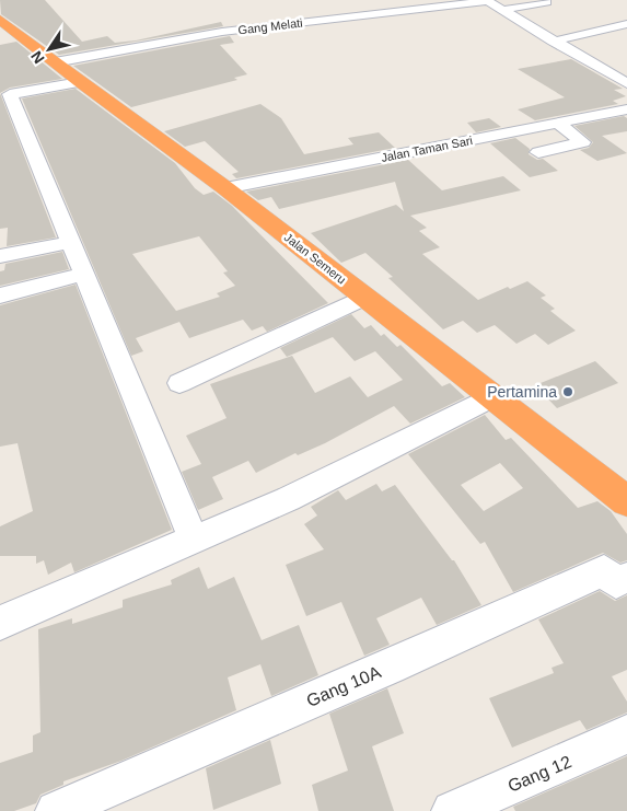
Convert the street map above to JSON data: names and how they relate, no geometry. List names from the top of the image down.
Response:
{
  "streets": {
    "highway": ["Jalan Semeru"],
    "street": [
      "Gang Melati",
      "Jalan Taman Sari",
      "Gang 10A",
      "Gang 12"
    ]
  },
  "crossings": [
    ["Gang Melati", "Jalan Semeru"],
    ["Jalan Taman Sari", "Jalan Semeru"]
  ],
  "places": ["Pertamina"],
  "north": "bottom left"
}
